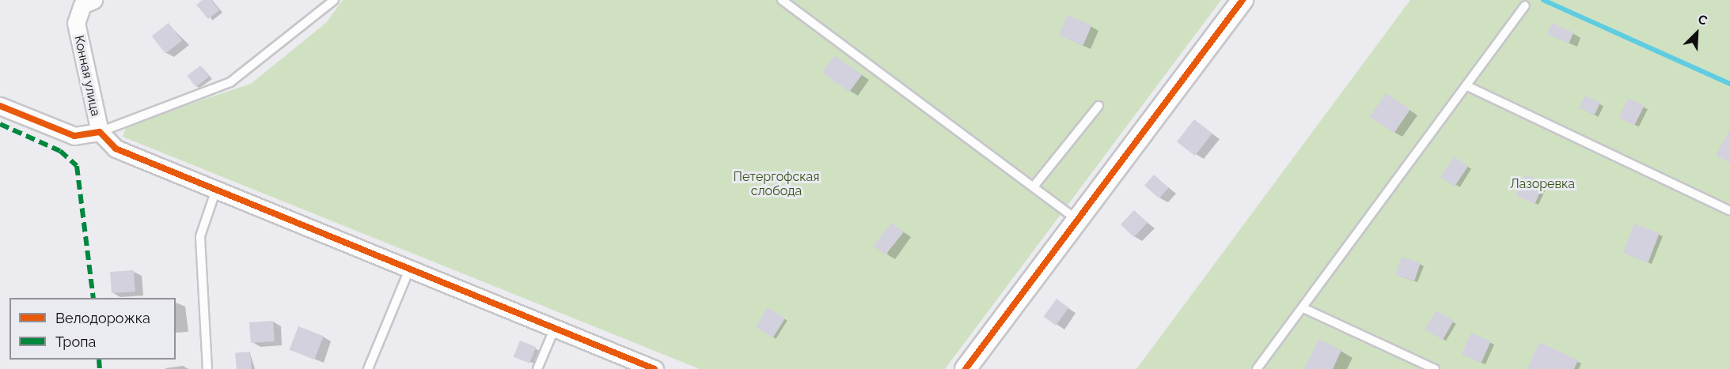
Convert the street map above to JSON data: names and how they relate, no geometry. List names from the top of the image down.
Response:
{
  "streets": {
    "street": ["Конная улица"]
  },
  "parks": ["Петергофская слобода", "Лазоревка"],
  "legend": ["Велодорожка", "Тропа"],
  "north": "top right"
}
